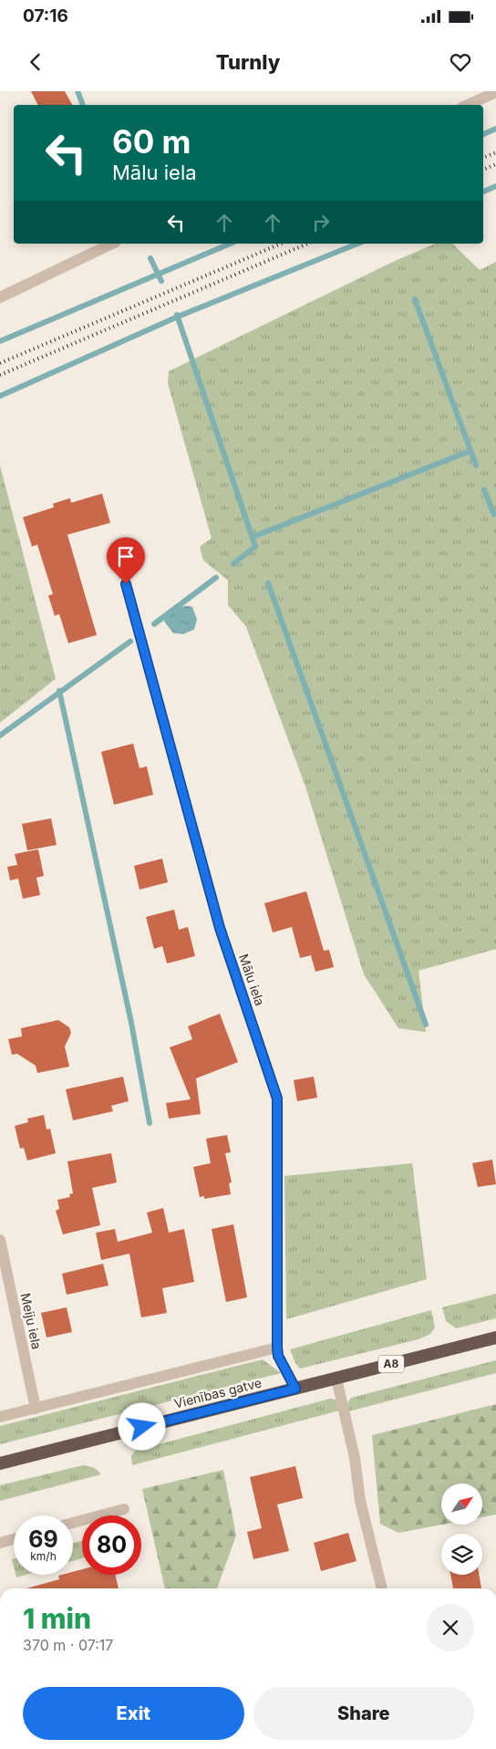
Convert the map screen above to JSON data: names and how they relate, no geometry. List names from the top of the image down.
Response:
{
  "streets": {
    "highway": ["A8", "Vienības gatve"],
    "street": ["Mālu iela", "Meiju iela"]
  },
  "crossings": [
    ["Mālu iela", "Vienības gatve"]
  ],
  "north": "top right",
  "page": {
    "status": "07:16",
    "header": "Turnly",
    "turn": ["60 m", "Mālu iela"],
    "speed": "69 km/h",
    "limit": "80",
    "heading": ["1 min", "370 m · 07:17"],
    "buttons": ["Exit", "Share"]
  }
}
